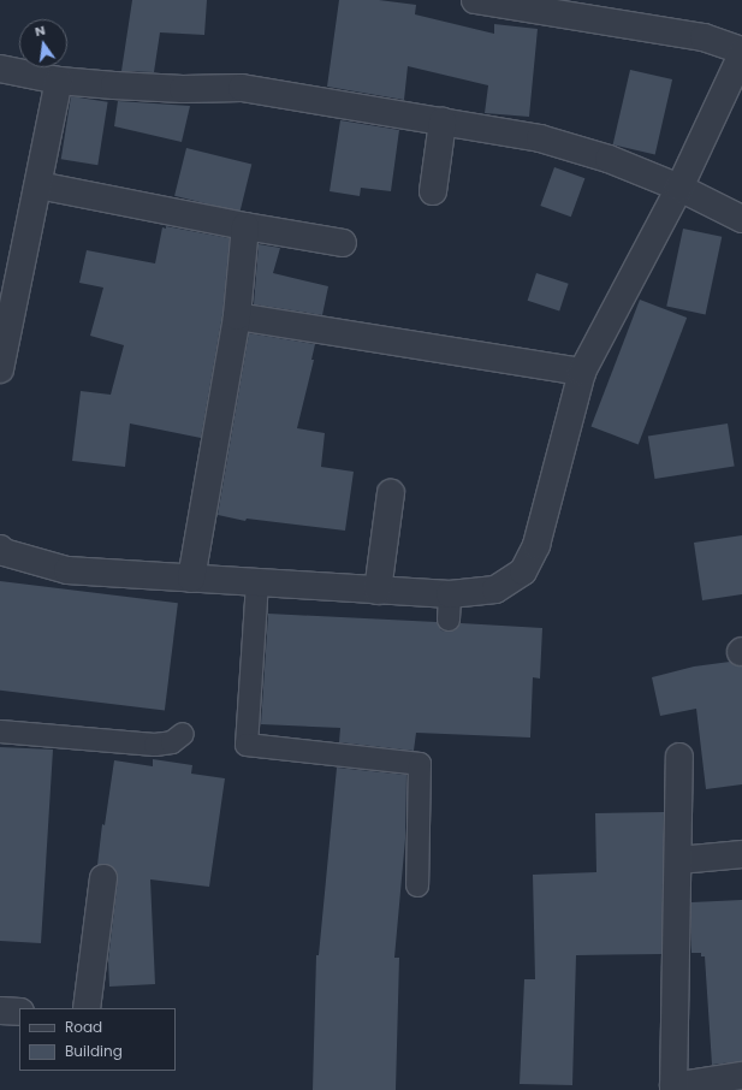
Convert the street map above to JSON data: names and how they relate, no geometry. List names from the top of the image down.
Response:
{
  "legend": ["Road", "Building"],
  "north": "top"
}
